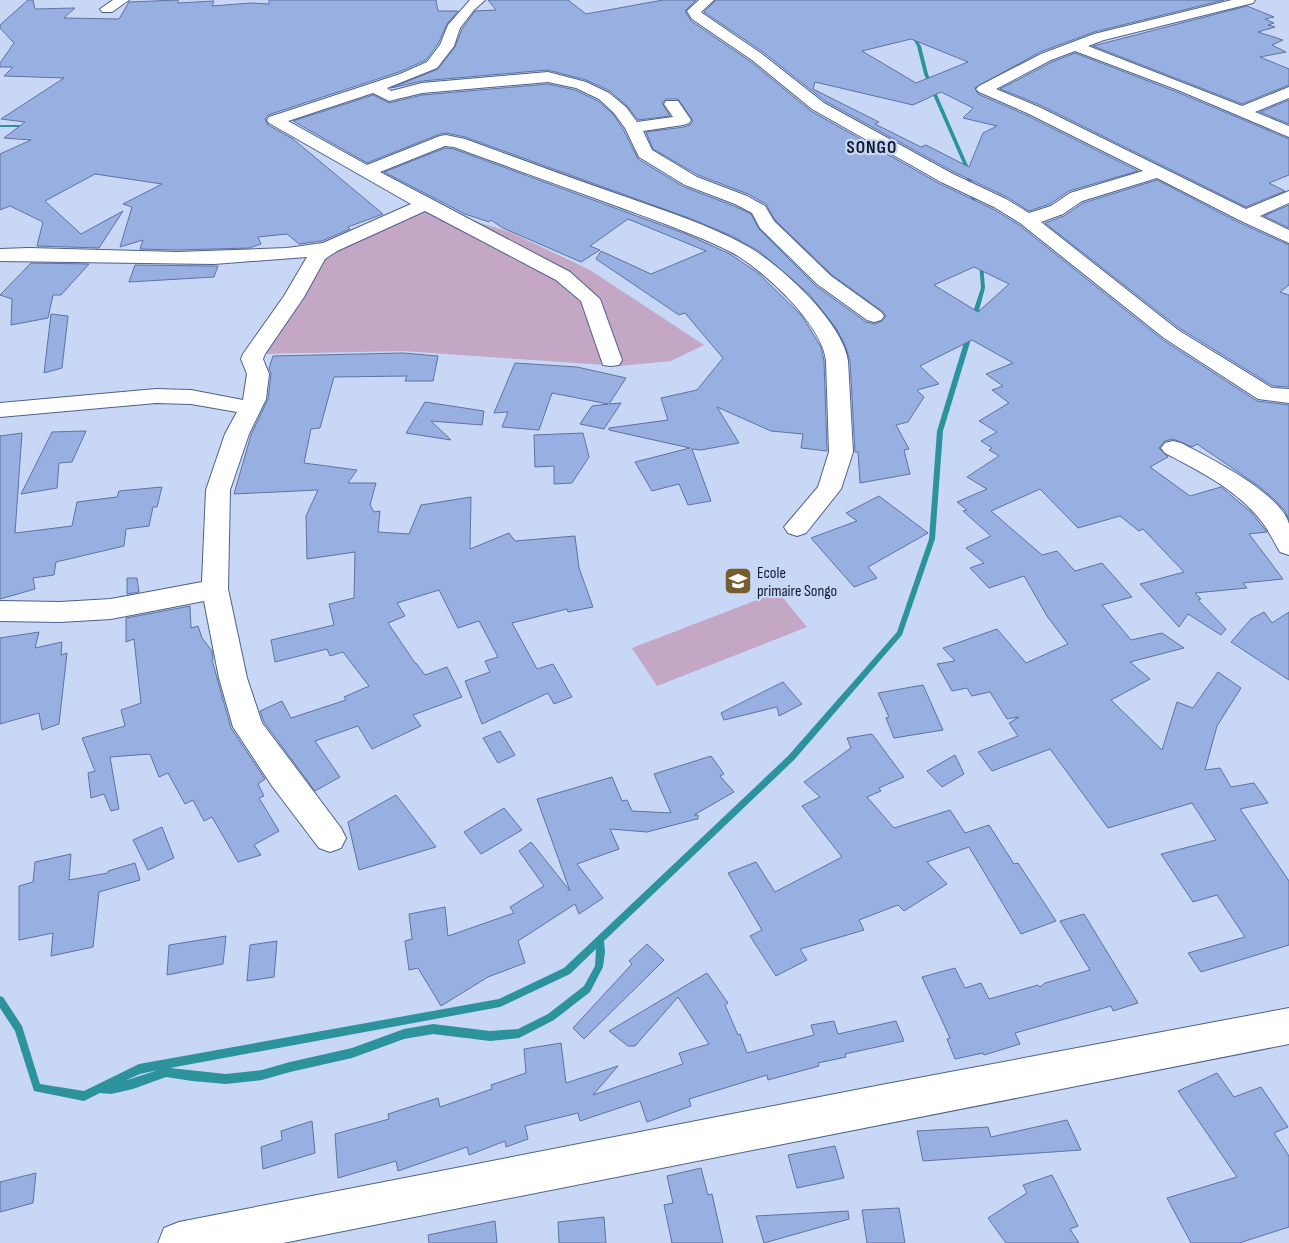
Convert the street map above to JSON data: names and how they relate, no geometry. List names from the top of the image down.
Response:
{
  "districts": ["SONGO"],
  "places": {
    "school or university": ["Ecole primaire Songo"]
  }
}
